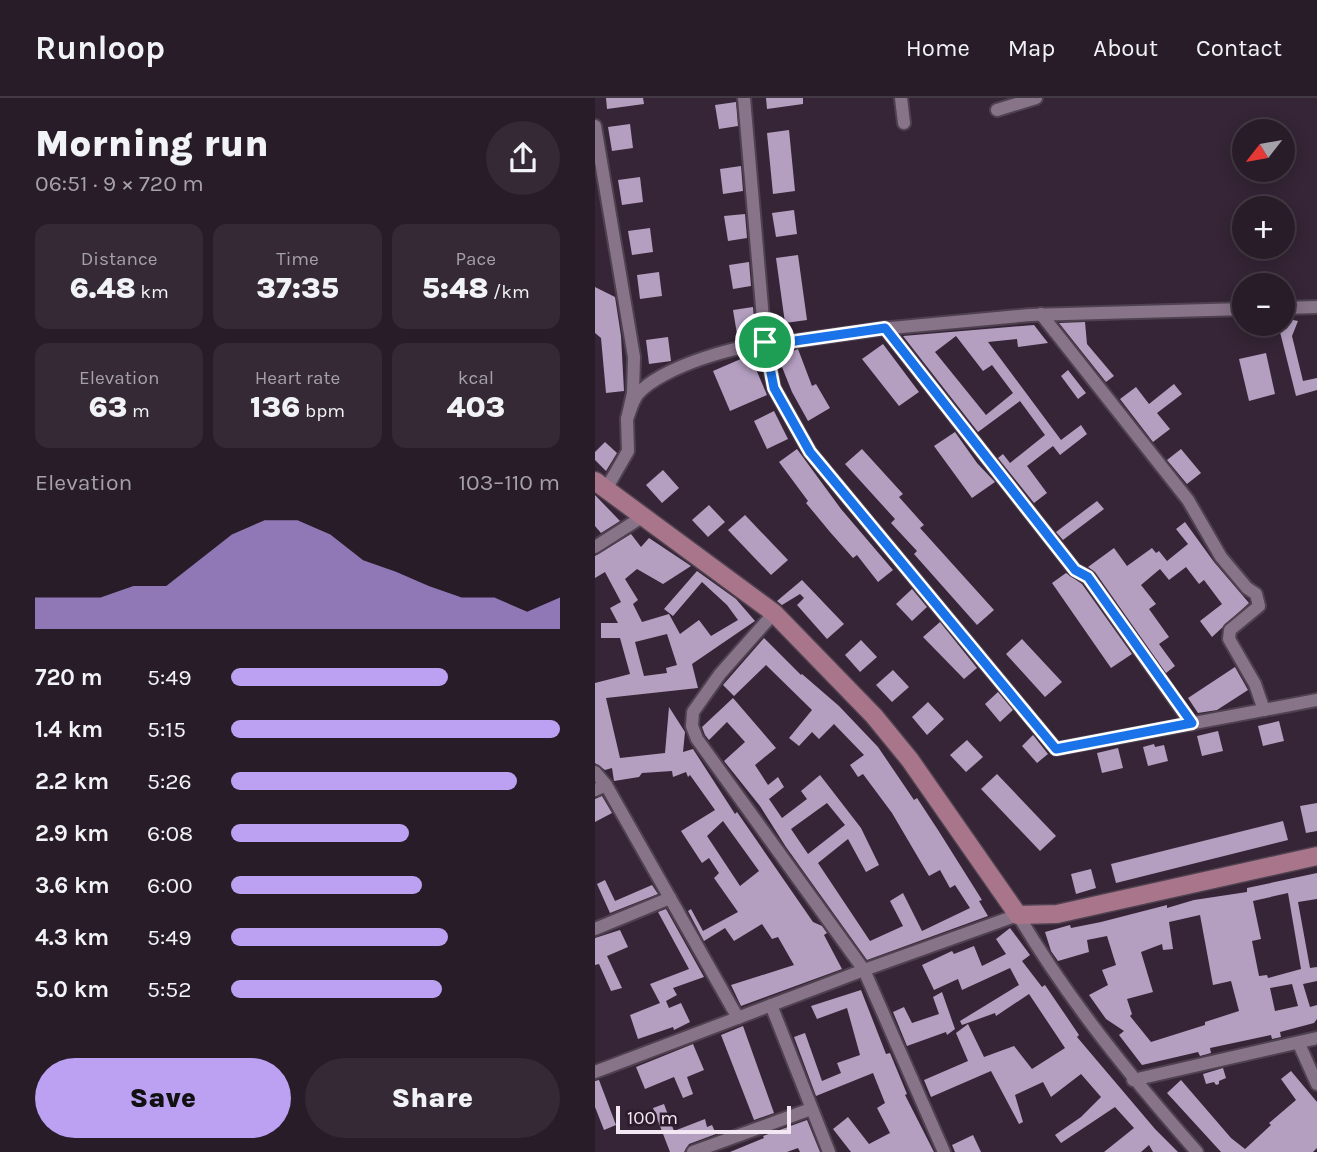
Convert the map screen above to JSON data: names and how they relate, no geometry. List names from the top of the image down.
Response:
{
  "scale_bar": "100 m",
  "north": "bottom left",
  "page": {
    "header": "Runloop",
    "nav": [
      "Home",
      "Map",
      "About",
      "Contact"
    ],
    "heading": ["Morning run", "06:51 · 9 × 720 m"],
    "map_buttons": ["+", "−"],
    "stats": [
      ["Distance", "6.48 km"],
      ["Time", "37:35"],
      ["Pace", "5:48 /km"],
      ["Elevation", "63 m"],
      ["Heart rate", "136 bpm"],
      ["kcal", "403"]
    ],
    "chart": ["Elevation", "103–110 m"],
    "list": [
      {
        "name": "720 m",
        "note": "5:49"
      },
      {
        "name": "1.4 km",
        "note": "5:15"
      },
      {
        "name": "2.2 km",
        "note": "5:26"
      },
      {
        "name": "2.9 km",
        "note": "6:08"
      },
      {
        "name": "3.6 km",
        "note": "6:00"
      },
      {
        "name": "4.3 km",
        "note": "5:49"
      },
      {
        "name": "5.0 km",
        "note": "5:52"
      }
    ],
    "buttons": ["Save", "Share"],
    "scale": "100 m"
  }
}
